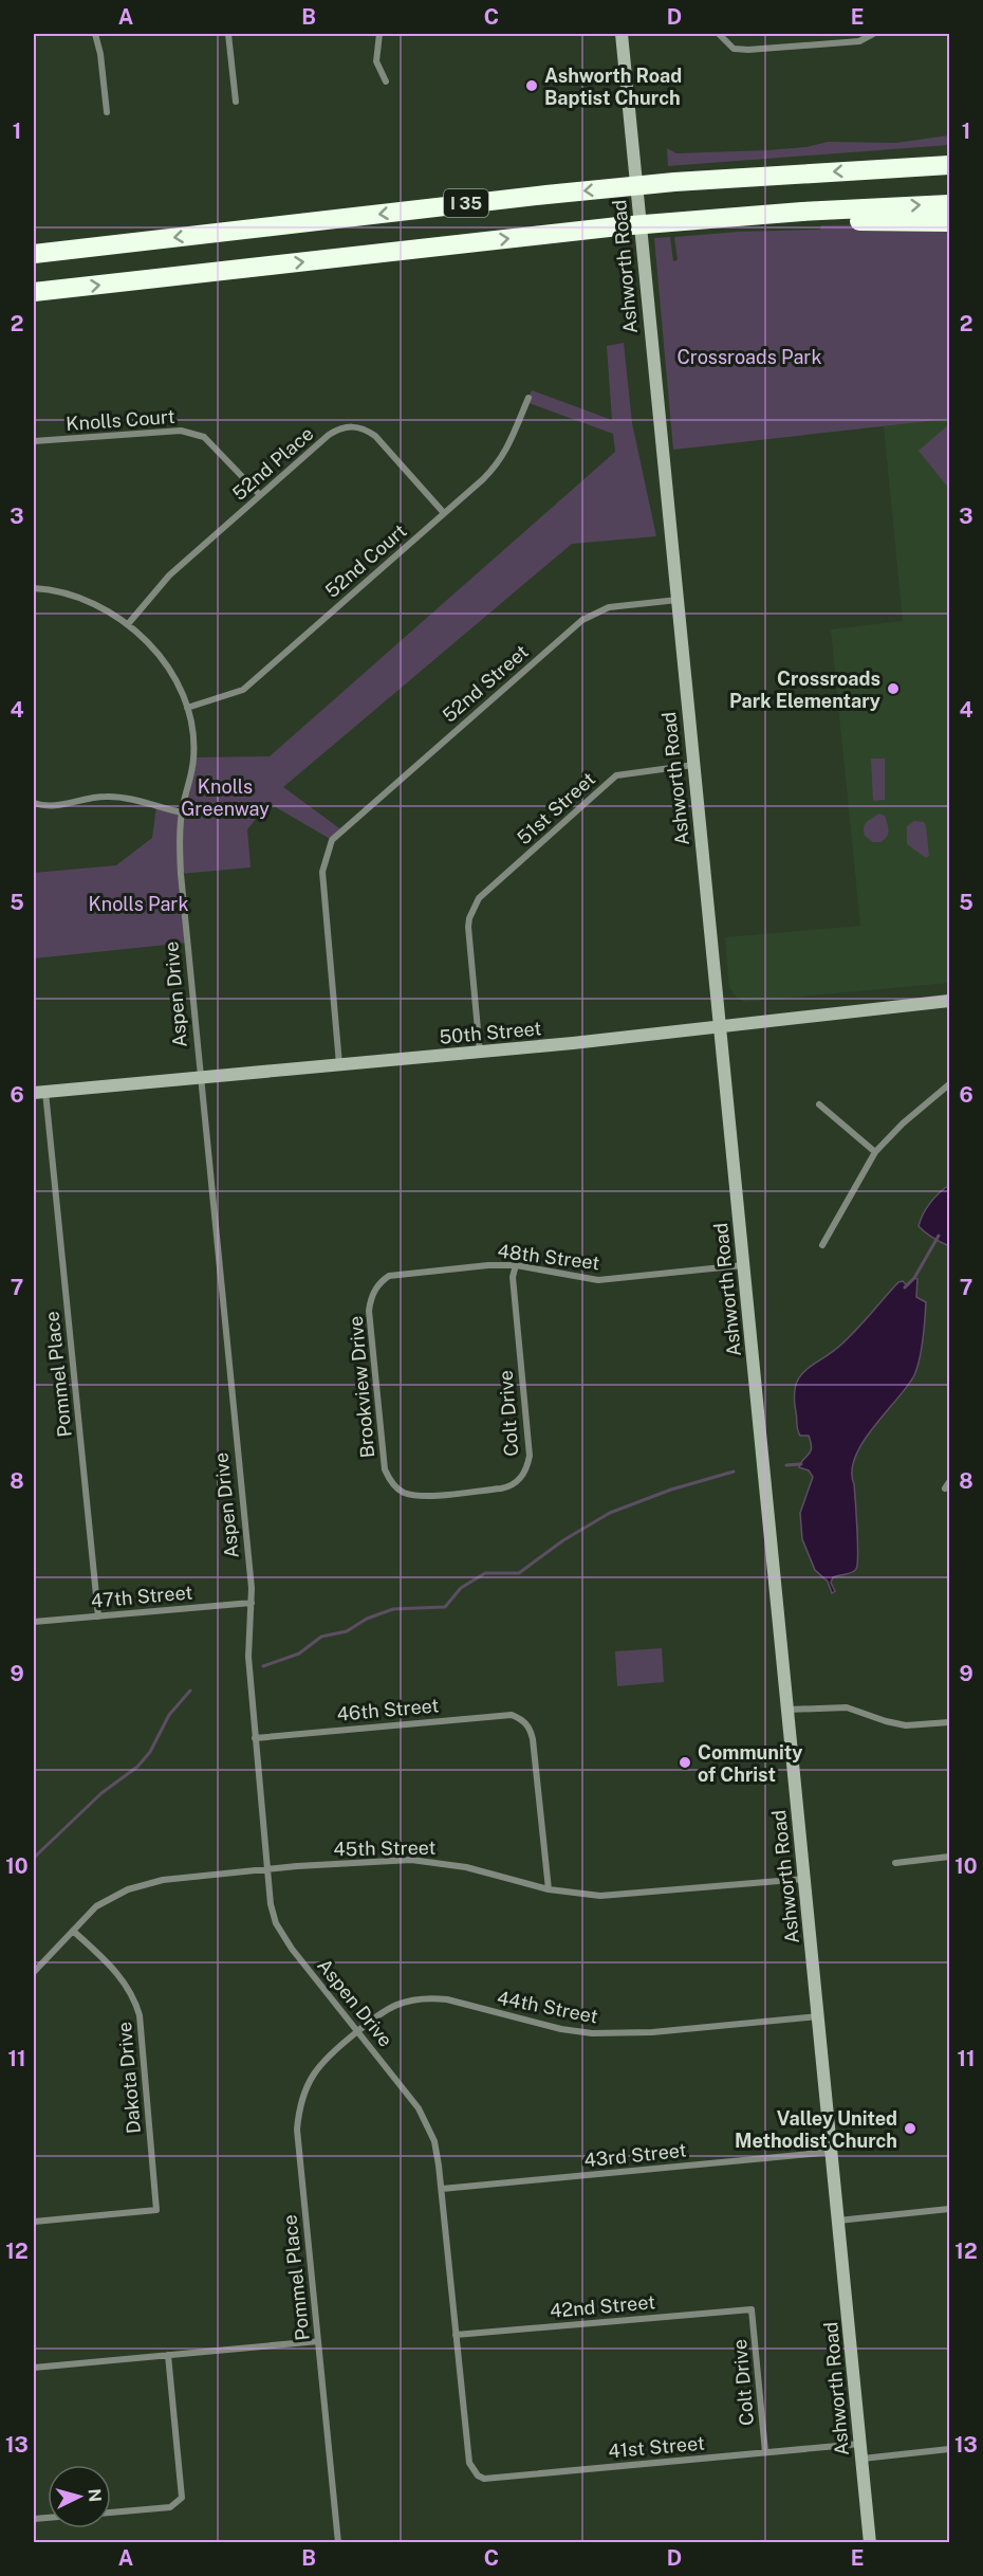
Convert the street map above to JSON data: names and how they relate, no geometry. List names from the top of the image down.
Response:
{
  "streets": {
    "highway": ["I 35"],
    "main road": ["Ashworth Road", "50th Street"],
    "street": [
      "Knolls Court",
      "52nd Place",
      "52nd Court",
      "52nd Street",
      "51st Street",
      "Aspen Drive",
      "48th Street",
      "Pommel Place",
      "Brookview Drive",
      "Colt Drive",
      "47th Street",
      "46th Street",
      "45th Street",
      "44th Street",
      "Dakota Drive",
      "43rd Street",
      "42nd Street",
      "41st Street"
    ]
  },
  "crossings": [
    ["Ashworth Road", "52nd Street"],
    ["Ashworth Road", "51st Street"],
    ["Ashworth Road", "50th Street"],
    ["Ashworth Road", "48th Street"],
    ["Ashworth Road", "45th Street"],
    ["Ashworth Road", "44th Street"],
    ["Ashworth Road", "43rd Street"],
    ["Ashworth Road", "41st Street"],
    ["Knolls Court", "52nd Place"],
    ["52nd Place", "52nd Court"],
    ["52nd Place", "Aspen Drive"],
    ["52nd Court", "Aspen Drive"],
    ["52nd Street", "50th Street"],
    ["51st Street", "50th Street"],
    ["Aspen Drive", "50th Street"],
    ["Aspen Drive", "Pommel Place"],
    ["Aspen Drive", "47th Street"],
    ["Aspen Drive", "46th Street"],
    ["Aspen Drive", "45th Street"],
    ["Aspen Drive", "44th Street"],
    ["Aspen Drive", "43rd Street"],
    ["Aspen Drive", "42nd Street"],
    ["Aspen Drive", "41st Street"],
    ["50th Street", "Pommel Place"],
    ["48th Street", "Brookview Drive"],
    ["48th Street", "Colt Drive"],
    ["Pommel Place", "47th Street"],
    ["Pommel Place", "44th Street"],
    ["Brookview Drive", "Colt Drive"],
    ["Colt Drive", "42nd Street"],
    ["Colt Drive", "41st Street"],
    ["46th Street", "45th Street"],
    ["45th Street", "Dakota Drive"]
  ],
  "parks": ["Crossroads Park", "Knolls Greenway", "Knolls Park"],
  "places": [
    "Ashworth Road Baptist Church",
    "Crossroads Park Elementary",
    "Community of Christ",
    "Valley United Methodist Church"
  ],
  "north": "right",
  "grid": {
    "columns": [
      "A",
      "B",
      "C",
      "D",
      "E"
    ],
    "rows": [
      "1",
      "2",
      "3",
      "4",
      "5",
      "6",
      "7",
      "8",
      "9",
      "10",
      "11",
      "12",
      "13"
    ]
  }
}
